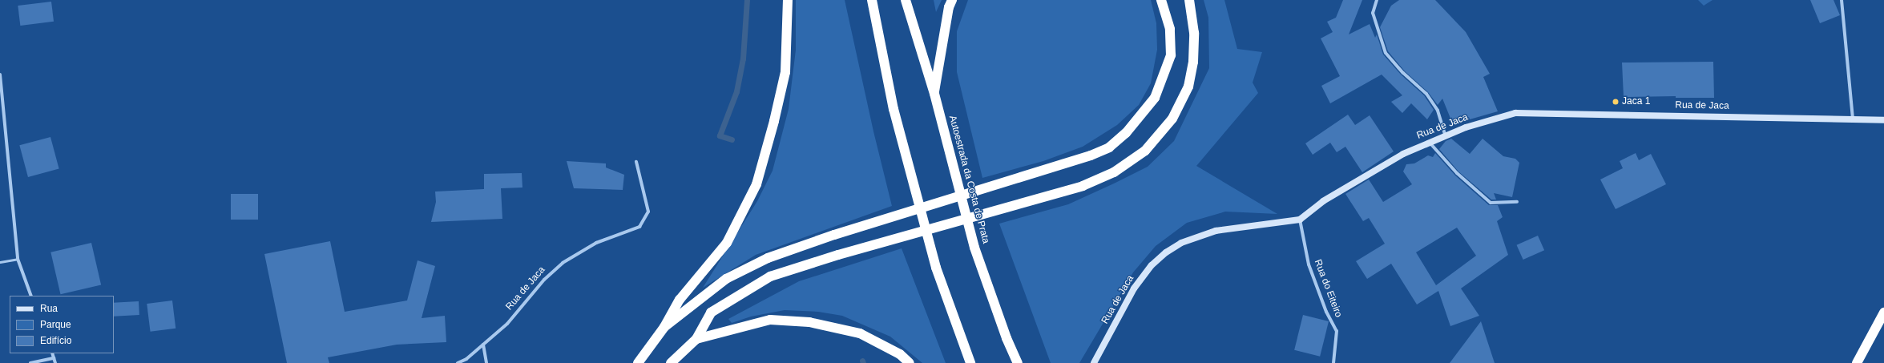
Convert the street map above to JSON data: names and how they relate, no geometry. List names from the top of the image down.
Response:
{
  "streets": {
    "highway": ["Autoestrada da Costa de Prata"],
    "street": ["Rua de Jaca", "Rua do Eiteiro"]
  },
  "crossings": [
    ["Rua de Jaca", "Rua do Eiteiro"]
  ],
  "places": ["Jaca 1"],
  "legend": ["Rua", "Parque", "Edifício"]
}
